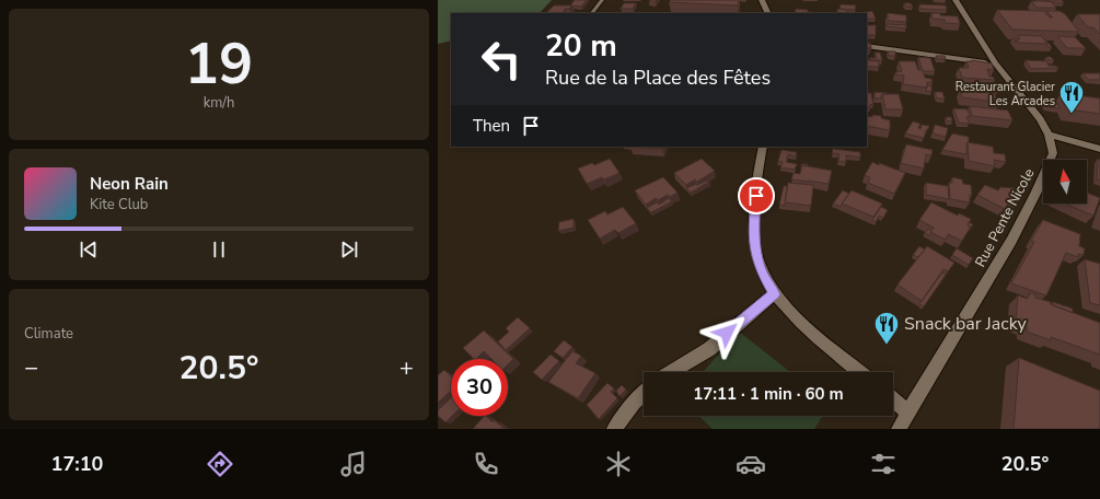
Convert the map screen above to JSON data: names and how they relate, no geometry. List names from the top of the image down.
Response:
{
  "streets": {
    "street": ["Rue Pente Nicole"]
  },
  "places": {
    "restaurant": ["Restaurant Glacier Les Arcades", "Snack bar Jacky"]
  },
  "north": "top",
  "page": {
    "tile": [
      ["19", "km/h"],
      "Climate"
    ],
    "turn": ["20 m", "Rue de la Place des Fêtes"],
    "then": "Then",
    "song": ["Neon Rain", "Kite Club"],
    "heat": ["−", "20.5°", "+"],
    "limit": "30",
    "trip": "17:11 · 1 min · 60 m",
    "tabs": ["17:10", "20.5°"]
  }
}
